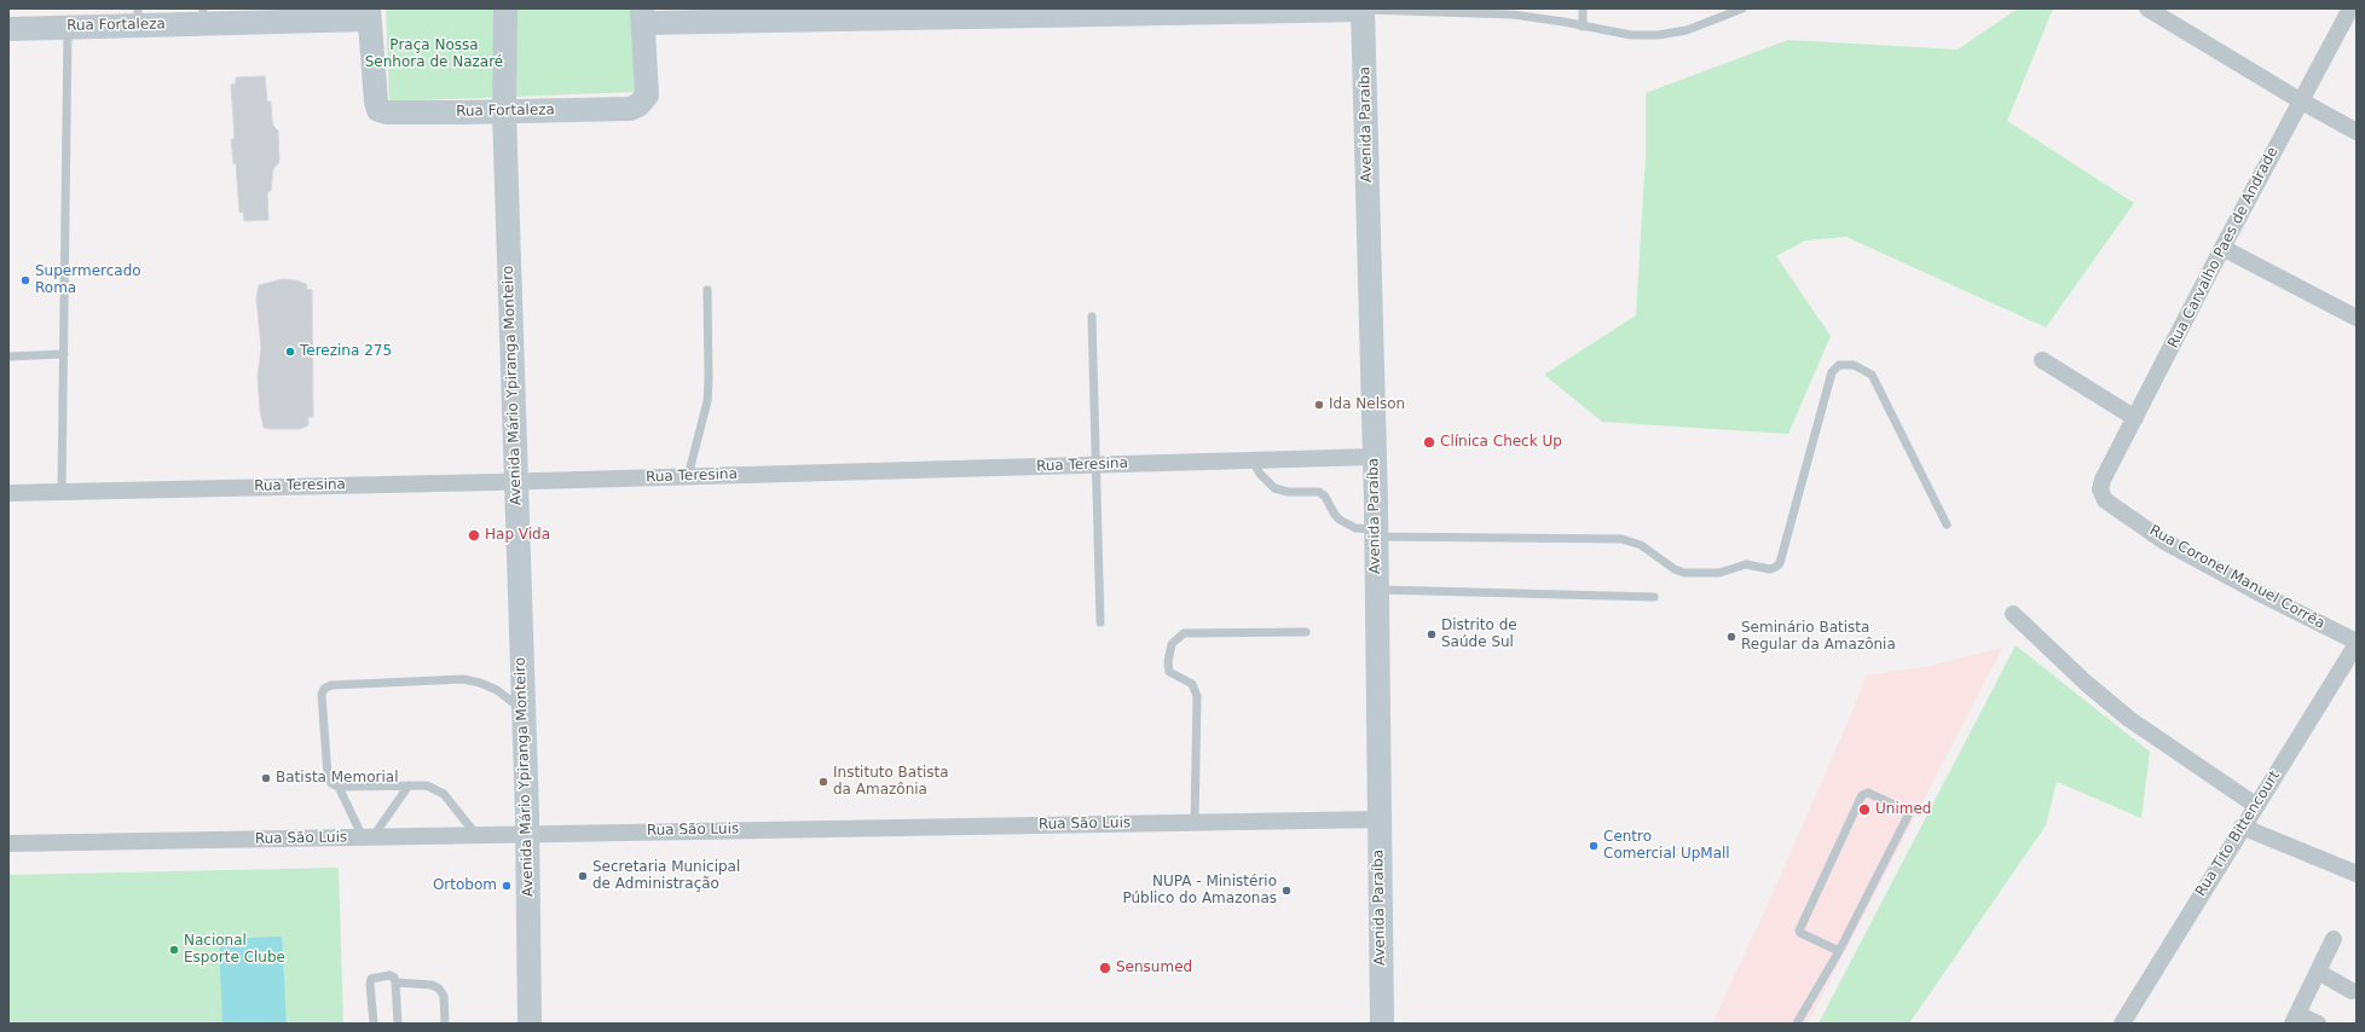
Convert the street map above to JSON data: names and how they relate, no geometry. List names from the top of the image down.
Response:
{
  "streets": {
    "main road": ["Rua Fortaleza", "Avenida Paraíba", "Avenida Mário Ypiranga Monteiro"],
    "street": [
      "Rua Carvalho Paes de Andrade",
      "Rua Teresina",
      "Rua Coronel Manuel Corrêa",
      "Rua São Luis",
      "Rua Tito Bittencourt"
    ]
  },
  "crossings": [
    ["Rua Fortaleza", "Avenida Paraíba"],
    ["Rua Fortaleza", "Avenida Mário Ypiranga Monteiro"],
    ["Avenida Paraíba", "Rua Teresina"],
    ["Avenida Paraíba", "Rua São Luis"],
    ["Rua Carvalho Paes de Andrade", "Rua Coronel Manuel Corrêa"],
    ["Avenida Mário Ypiranga Monteiro", "Rua Teresina"],
    ["Avenida Mário Ypiranga Monteiro", "Rua São Luis"],
    ["Rua Coronel Manuel Corrêa", "Rua Tito Bittencourt"]
  ],
  "parks": ["Praça Nossa Senhora de Nazaré"],
  "places": [
    "Supermercado Roma",
    "Terezina 275",
    "Ida Nelson",
    "Clínica Check Up",
    "Hap Vida",
    "Distrito de Saúde Sul",
    "Seminário Batista Regular da Amazônia",
    "Batista Memorial",
    "Instituto Batista da Amazônia",
    "Unimed",
    "Centro Comercial UpMall",
    "Secretaria Municipal de Administração",
    "Ortobom",
    "NUPA - Ministério Público do Amazonas",
    "Nacional Esporte Clube",
    "Sensumed"
  ]
}
